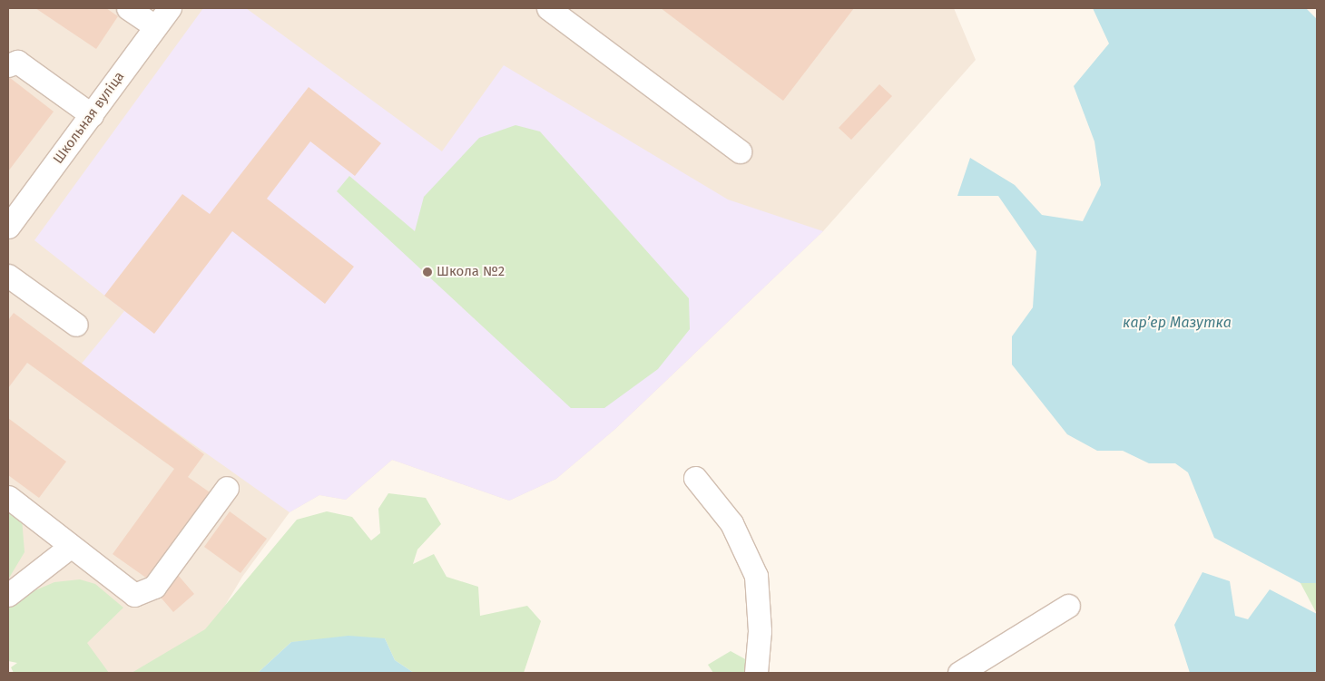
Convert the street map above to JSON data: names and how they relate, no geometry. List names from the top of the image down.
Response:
{
  "streets": {
    "street": ["Школьная вуліца"]
  },
  "water": ["карʼер Мазутка"],
  "places": ["Школа №2"]
}
